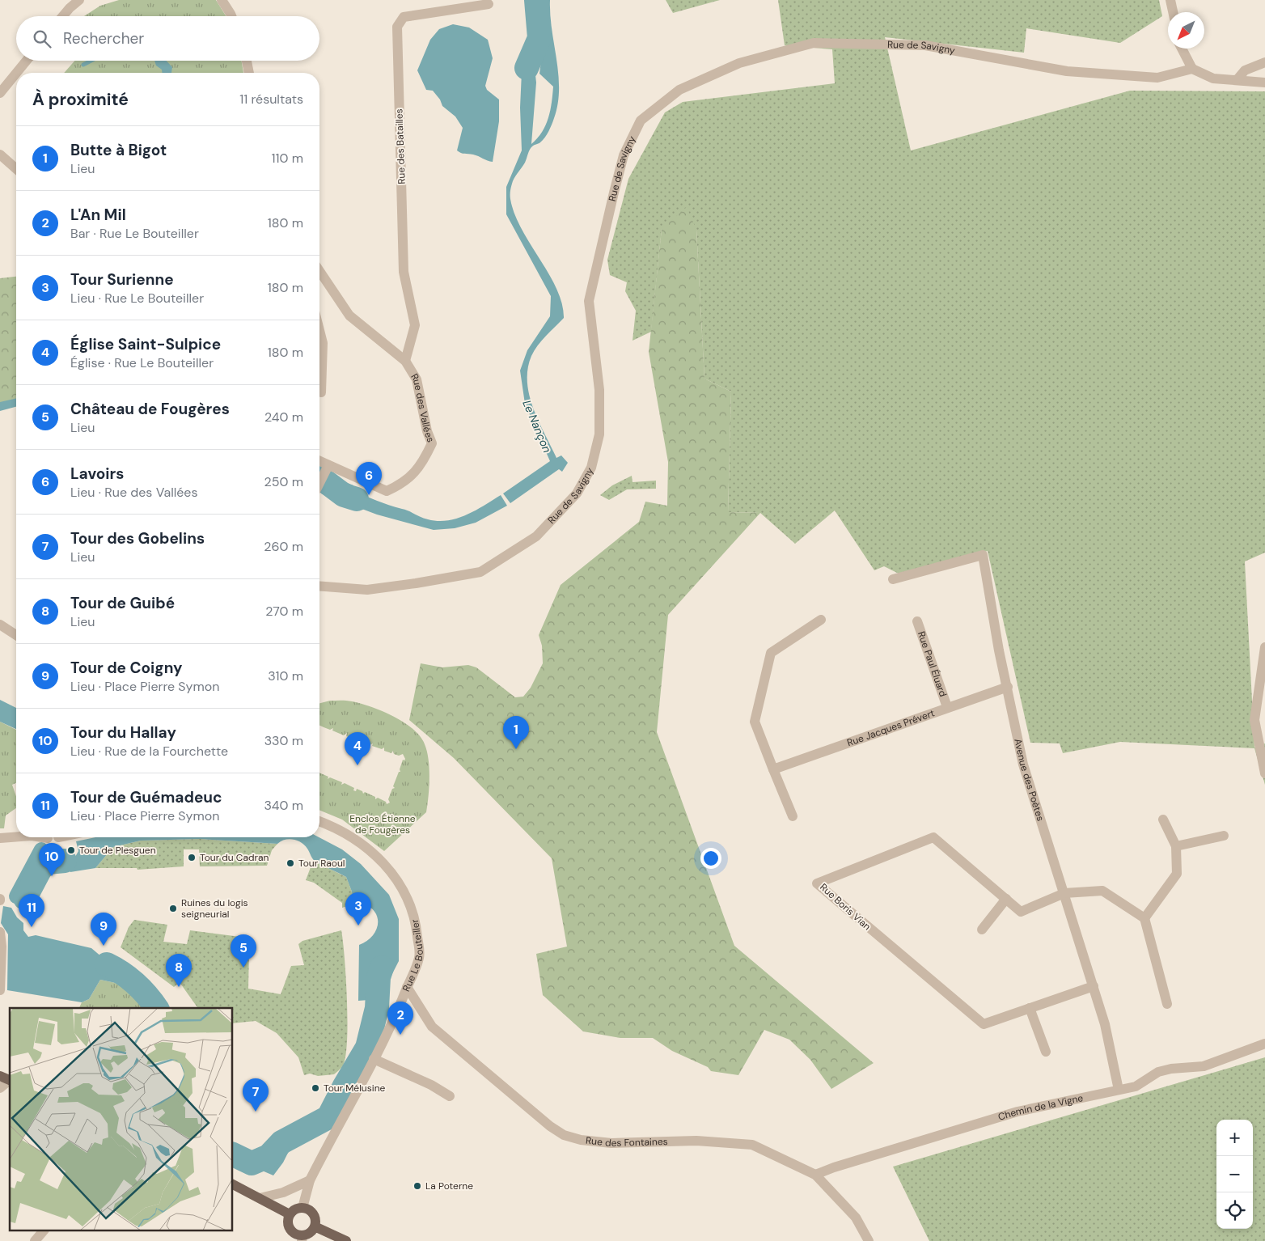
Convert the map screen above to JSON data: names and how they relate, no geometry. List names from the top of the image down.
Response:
{
  "streets": {
    "street": [
      "Rue de Savigny",
      "Rue des Batailles",
      "Rue des Vallées",
      "Rue Paul Éluard",
      "Rue Jacques Prévert",
      "Avenue des Poètes",
      "Rue Boris Vian",
      "Rue Le Bouteiller",
      "Chemin de la Vigne",
      "Rue des Fontaines"
    ]
  },
  "crossings": [
    ["Rue des Batailles", "Rue des Vallées"],
    ["Rue Paul Éluard", "Rue Jacques Prévert"],
    ["Rue Jacques Prévert", "Avenue des Poètes"],
    ["Avenue des Poètes", "Rue Boris Vian"],
    ["Avenue des Poètes", "Chemin de la Vigne"],
    ["Rue Le Bouteiller", "Rue des Fontaines"],
    ["Chemin de la Vigne", "Rue des Fontaines"]
  ],
  "water": ["Le Nançon"],
  "parks": ["Enclos Étienne de Fougères"],
  "places": [
    "Tour de Plesguen",
    "Tour du Cadran",
    "Tour Raoul",
    "Ruines du logis seigneurial",
    "Tour Mélusine",
    "La Poterne"
  ],
  "north": "bottom left",
  "page": {
    "search": "Rechercher",
    "heading": ["À proximité", "11 résultats"],
    "list": [
      {
        "mark": "1",
        "name": "Butte à Bigot",
        "note": "Lieu",
        "value": "110 m"
      },
      {
        "mark": "2",
        "name": "L'An Mil",
        "note": "Bar · Rue Le Bouteiller",
        "value": "180 m"
      },
      {
        "mark": "3",
        "name": "Tour Surienne",
        "note": "Lieu · Rue Le Bouteiller",
        "value": "180 m"
      },
      {
        "mark": "4",
        "name": "Église Saint-Sulpice",
        "note": "Église · Rue Le Bouteiller",
        "value": "180 m"
      },
      {
        "mark": "5",
        "name": "Château de Fougères",
        "note": "Lieu",
        "value": "240 m"
      },
      {
        "mark": "6",
        "name": "Lavoirs",
        "note": "Lieu · Rue des Vallées",
        "value": "250 m"
      },
      {
        "mark": "7",
        "name": "Tour des Gobelins",
        "note": "Lieu",
        "value": "260 m"
      },
      {
        "mark": "8",
        "name": "Tour de Guibé",
        "note": "Lieu",
        "value": "270 m"
      },
      {
        "mark": "9",
        "name": "Tour de Coigny",
        "note": "Lieu · Place Pierre Symon",
        "value": "310 m"
      },
      {
        "mark": "10",
        "name": "Tour du Hallay",
        "note": "Lieu · Rue de la Fourchette",
        "value": "330 m"
      },
      {
        "mark": "11",
        "name": "Tour de Guémadeuc",
        "note": "Lieu · Place Pierre Symon",
        "value": "340 m"
      }
    ],
    "pins": [
      "6",
      "1",
      "4",
      "10",
      "3",
      "11",
      "9",
      "5",
      "8",
      "2",
      "7"
    ],
    "map_buttons": ["+", "−"]
  }
}
